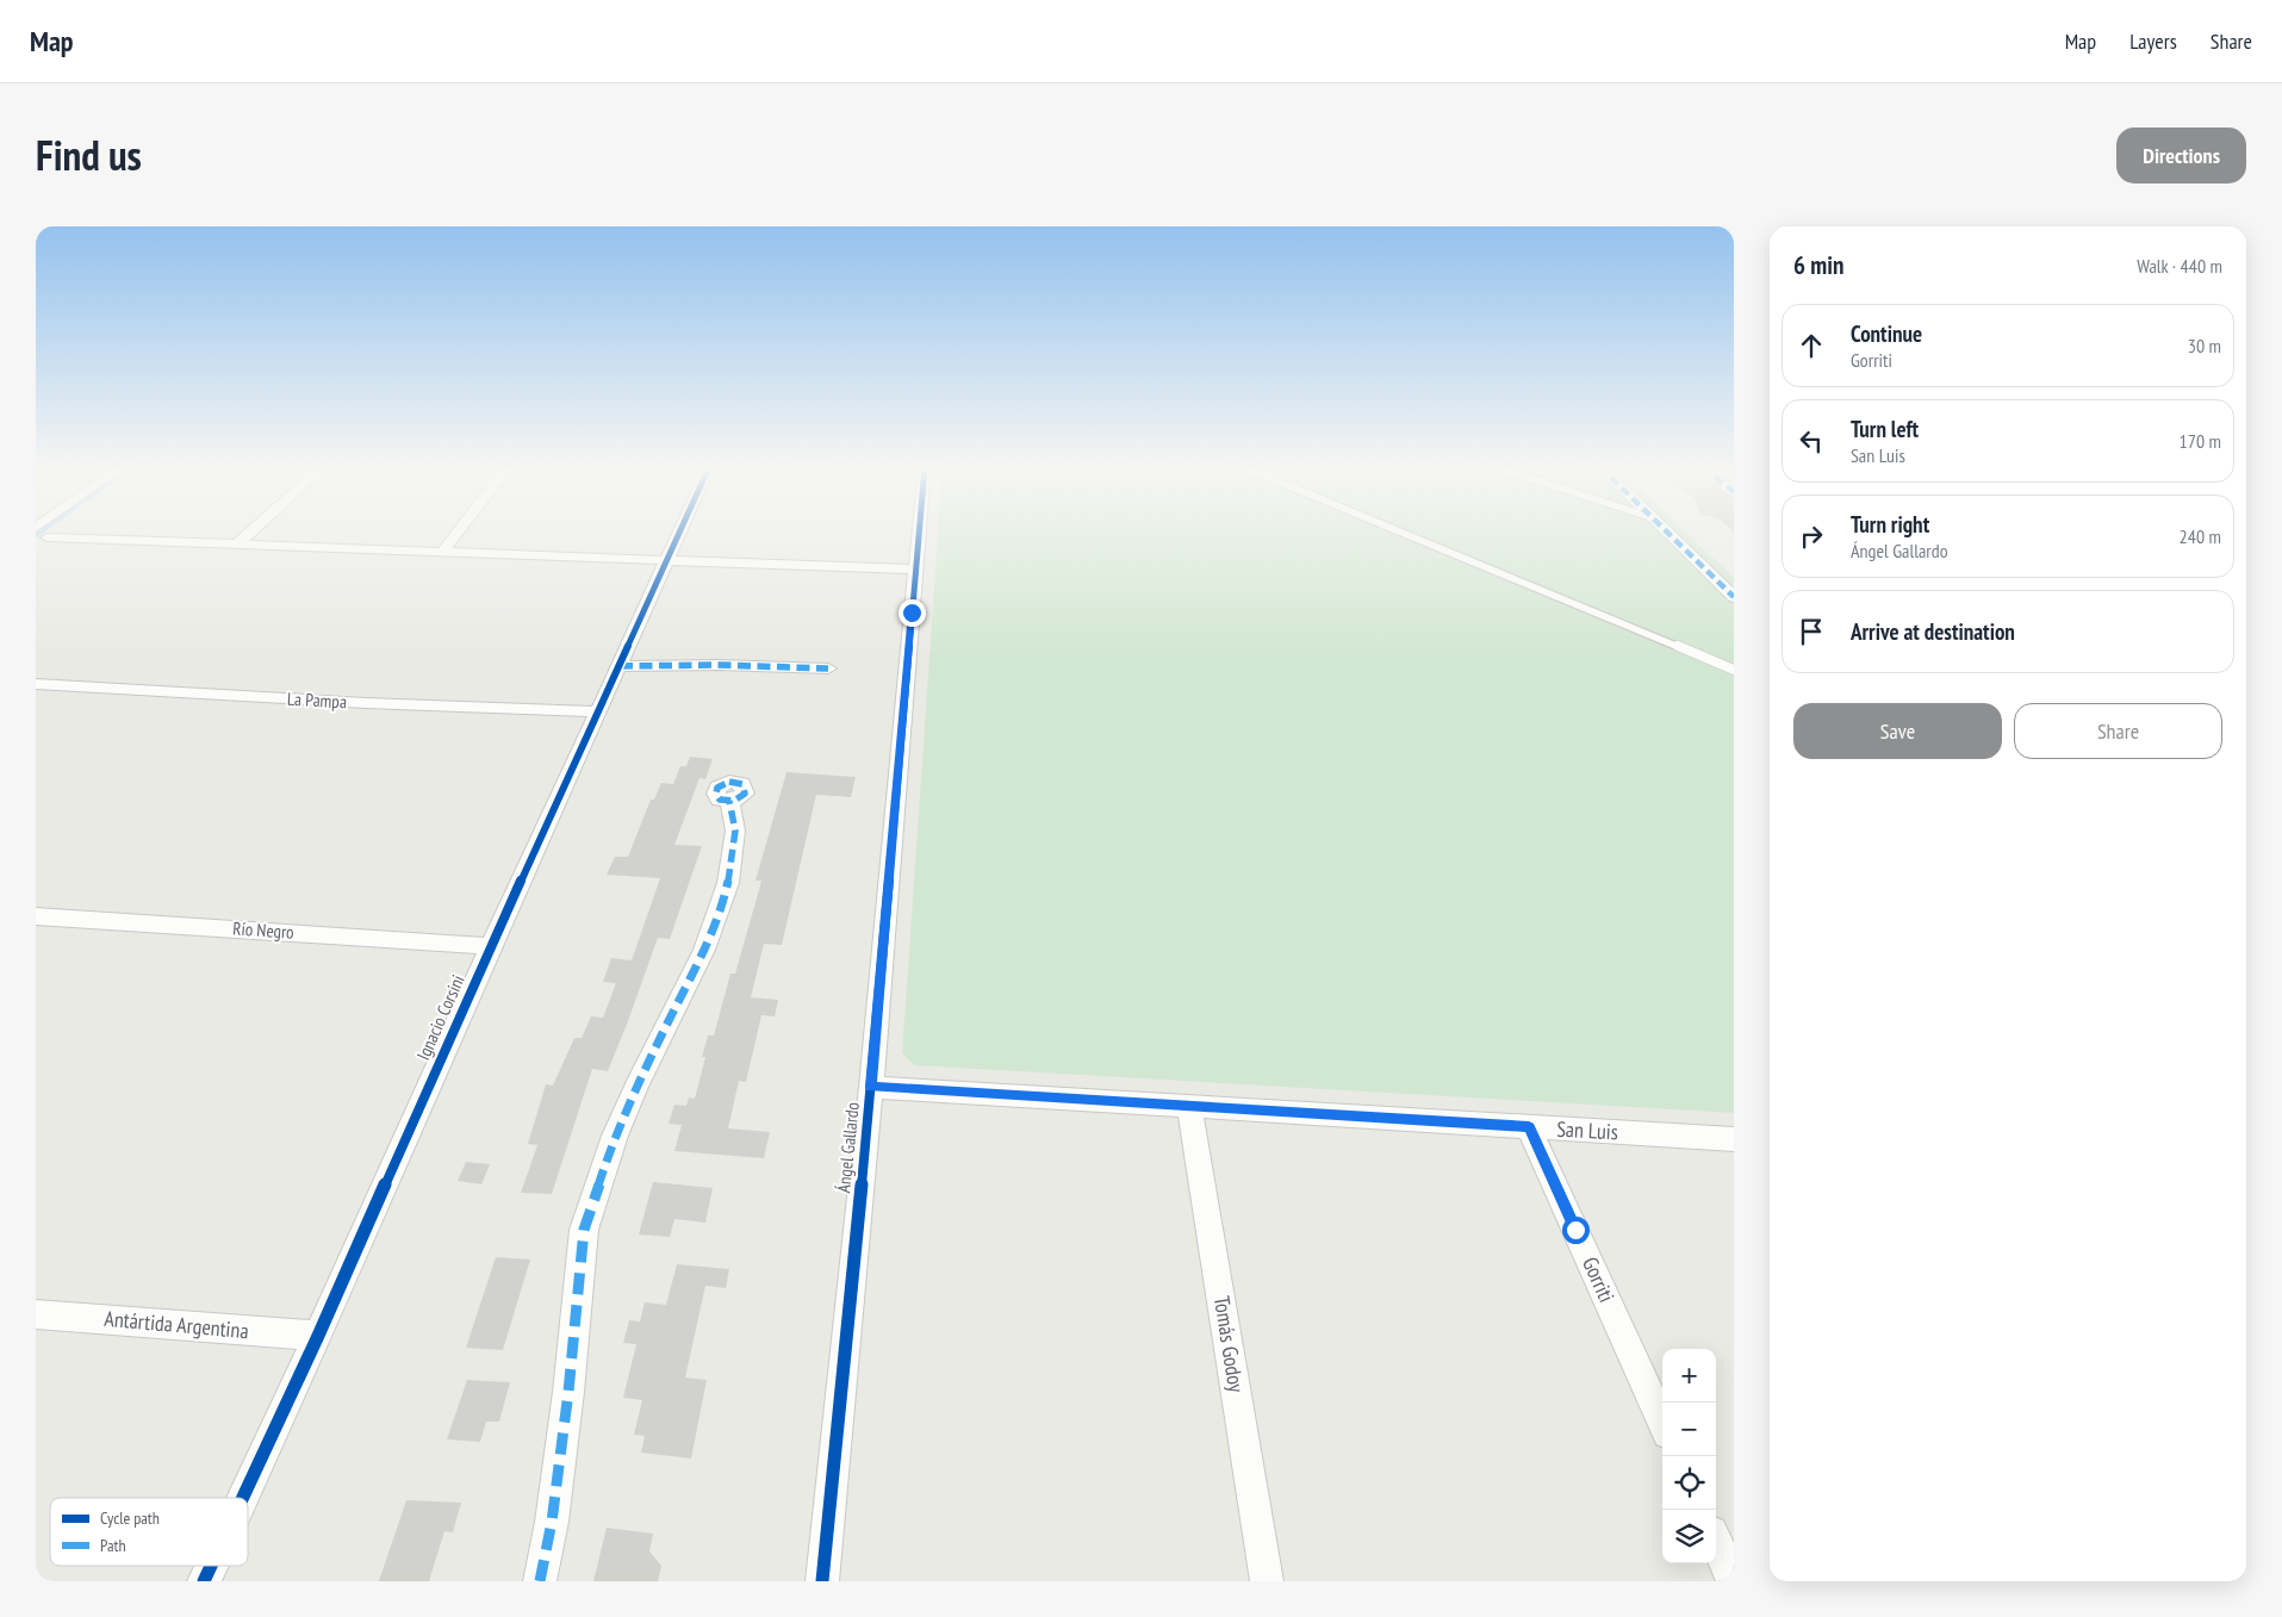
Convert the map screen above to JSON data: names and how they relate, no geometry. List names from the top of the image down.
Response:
{
  "streets": {
    "street": [
      "La Pampa",
      "Río Negro",
      "Ignacio Corsini",
      "San Luis",
      "Ángel Gallardo",
      "Gorriti",
      "Antártida Argentina",
      "Tomás Godoy"
    ]
  },
  "crossings": [
    ["La Pampa", "Ignacio Corsini"],
    ["Río Negro", "Ignacio Corsini"],
    ["Ignacio Corsini", "Antártida Argentina"],
    ["San Luis", "Ángel Gallardo"],
    ["San Luis", "Gorriti"],
    ["San Luis", "Tomás Godoy"]
  ],
  "legend": ["Cycle path", "Path"],
  "page": {
    "header": "Map",
    "nav": ["Map", "Layers", "Share"],
    "title": "Find us",
    "buttons": [
      "Directions",
      ["Save", "Share"]
    ],
    "heading": ["6 min", "Walk · 440 m"],
    "list": [
      ["Continue", "Gorriti", "30 m"],
      ["Turn left", "San Luis", "170 m"],
      ["Turn right", "Ángel Gallardo", "240 m"],
      "Arrive at destination"
    ],
    "map_buttons": ["+", "−"]
  }
}
